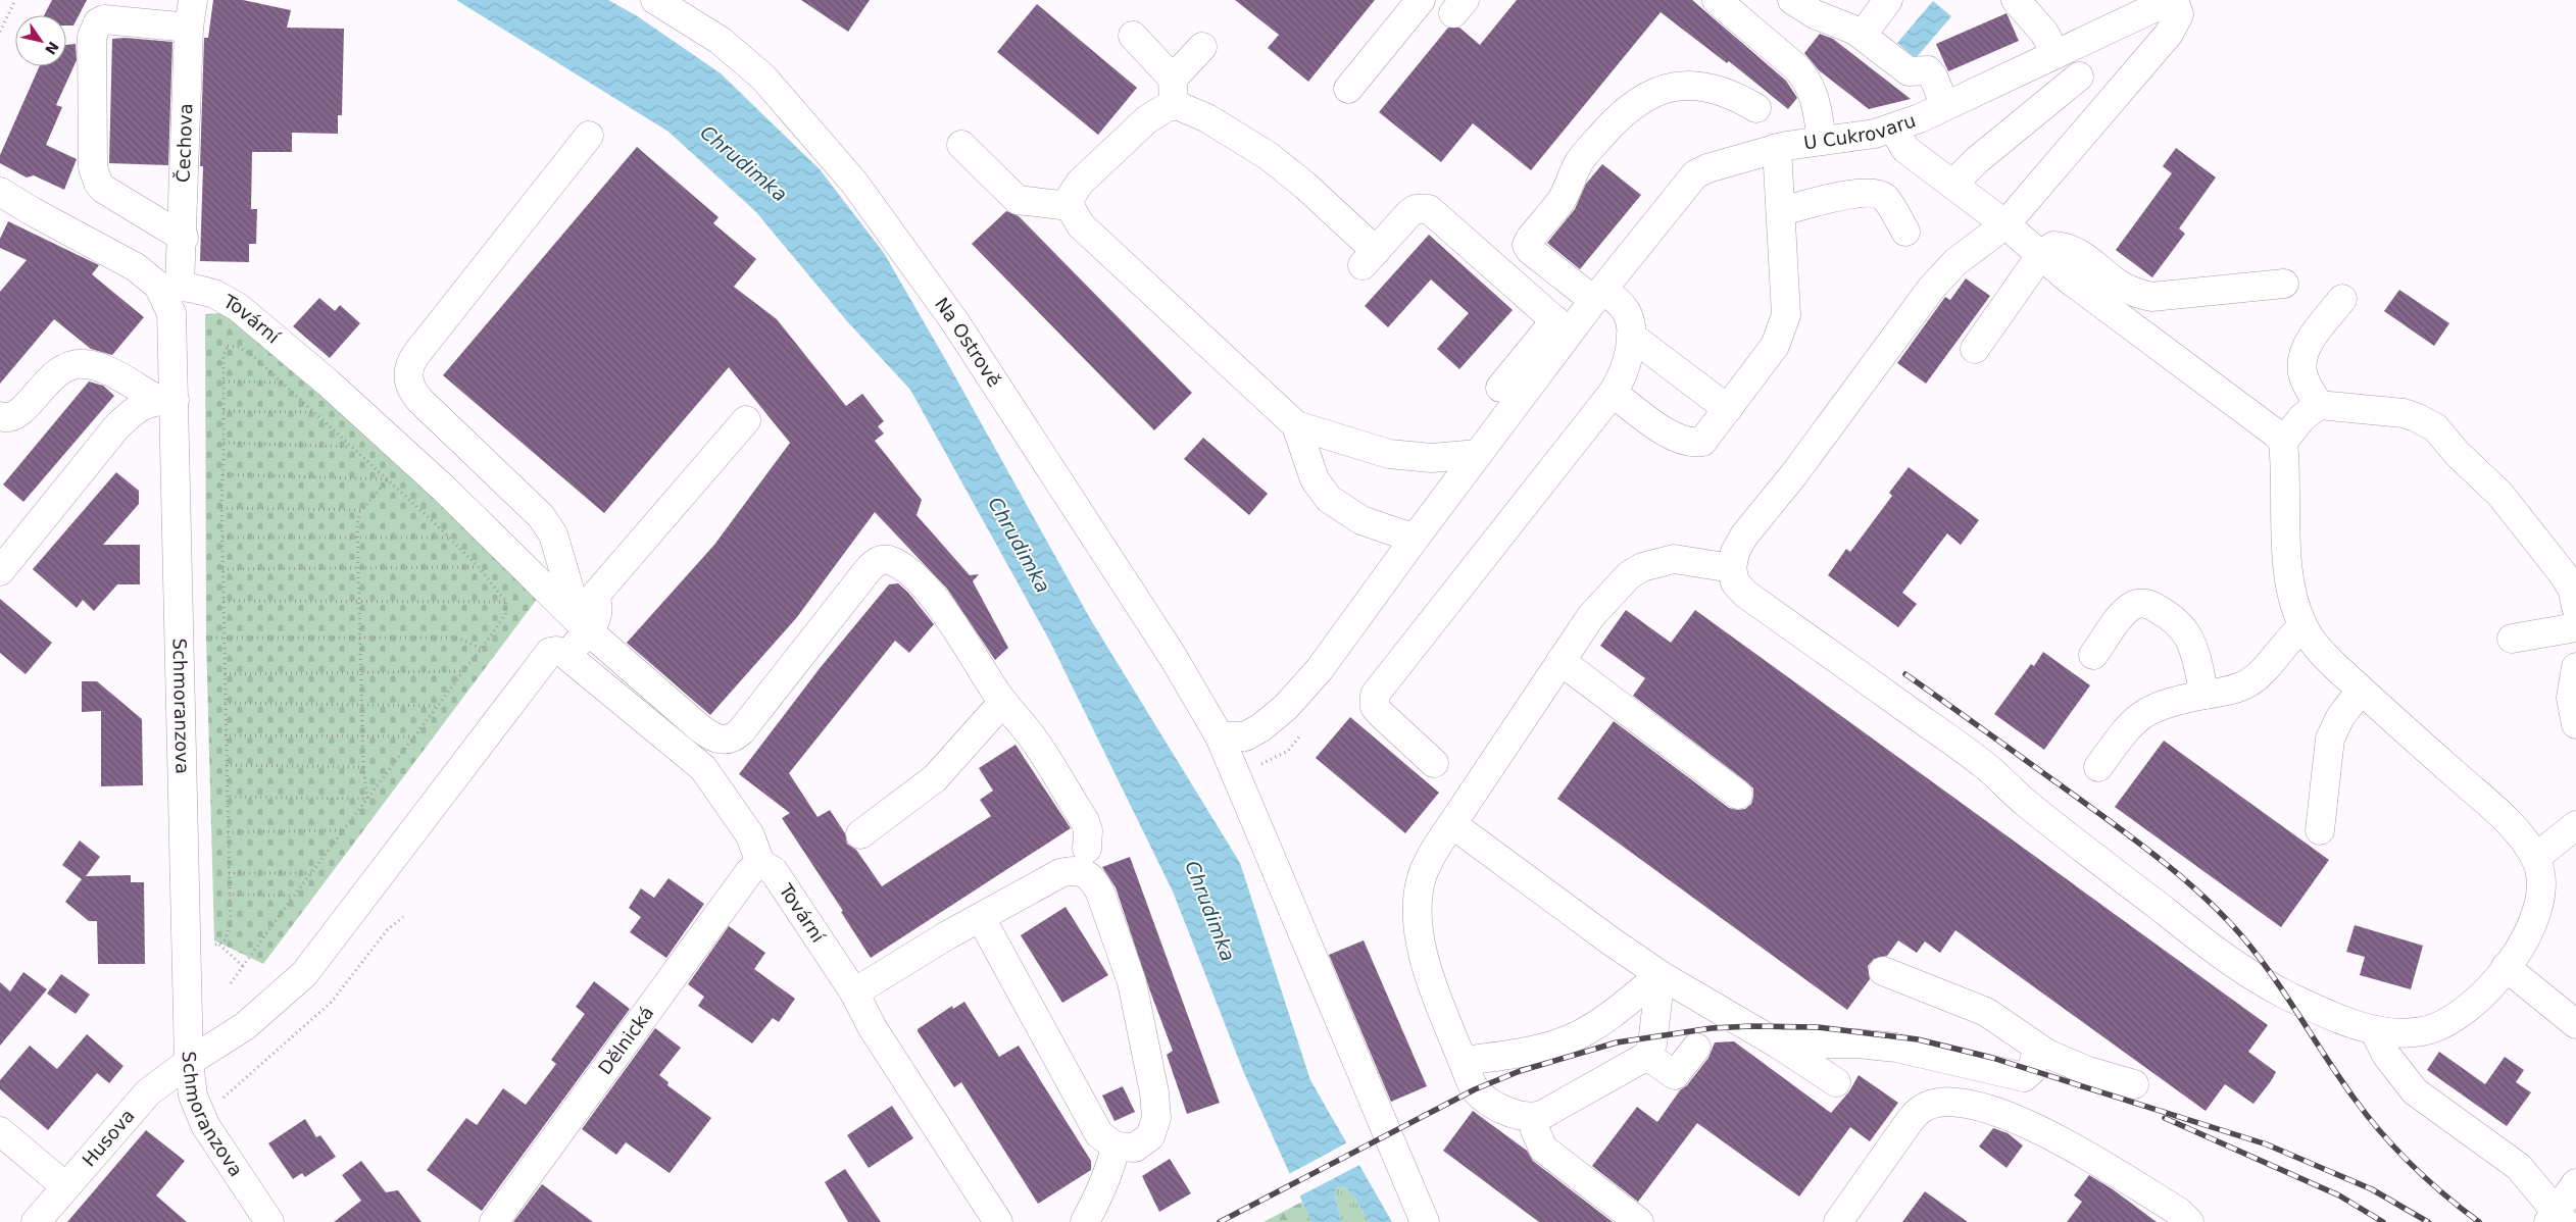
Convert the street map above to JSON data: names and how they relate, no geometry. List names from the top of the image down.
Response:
{
  "streets": {
    "street": [
      "U Cukrovaru",
      "Čechova",
      "Tovární",
      "Na Ostrově",
      "Schmoranzova",
      "Dělnická",
      "Husova"
    ]
  },
  "crossings": [
    ["Čechova", "Tovární"],
    ["Čechova", "Schmoranzova"],
    ["Tovární", "Schmoranzova"],
    ["Tovární", "Dělnická"],
    ["Tovární", "Husova"],
    ["Schmoranzova", "Husova"]
  ],
  "water": ["Chrudimka"],
  "north": "bottom right"
}
